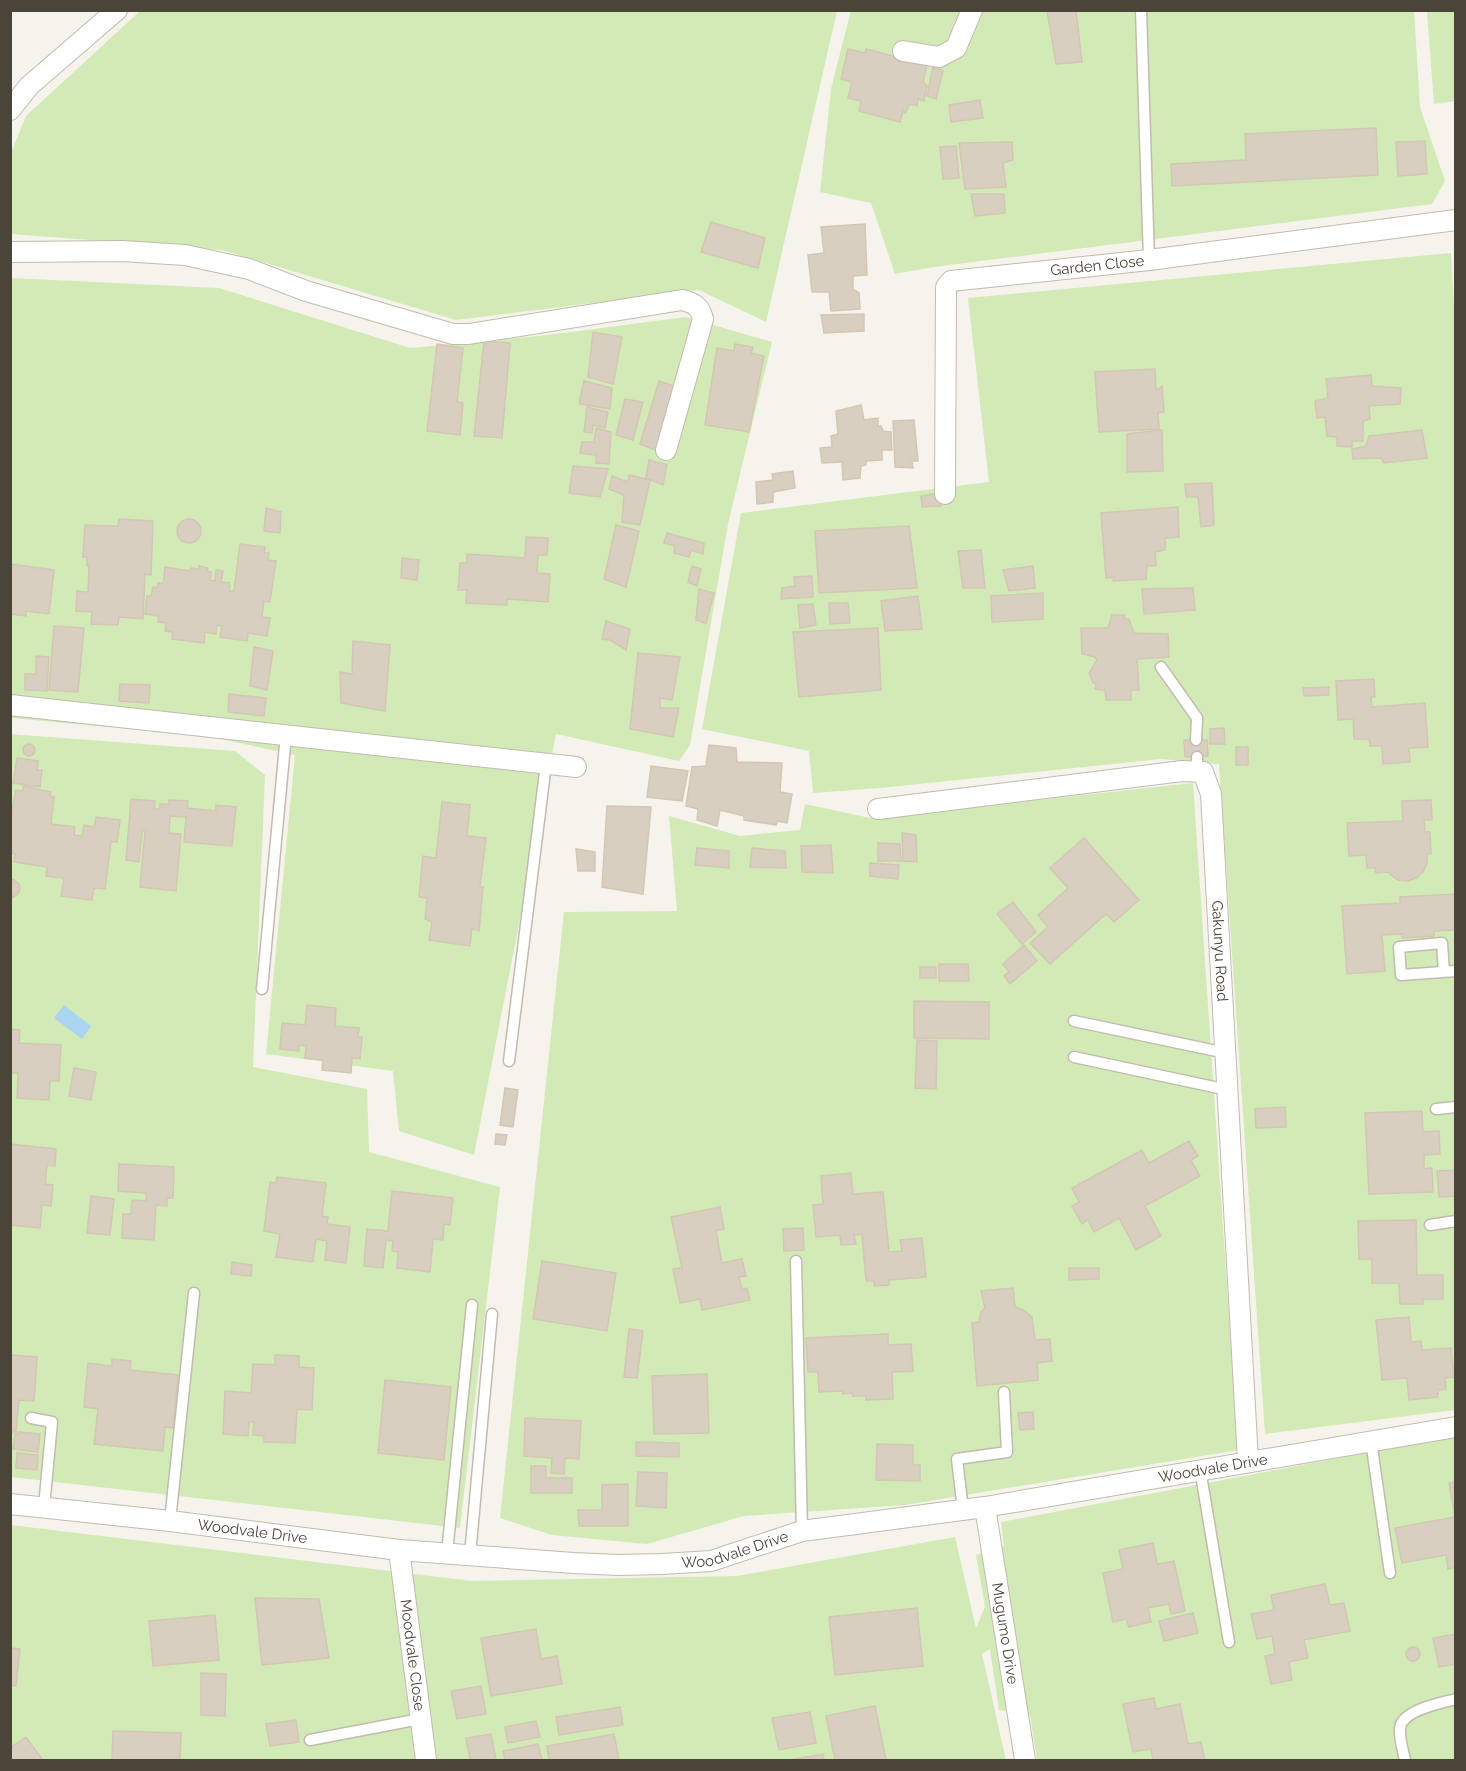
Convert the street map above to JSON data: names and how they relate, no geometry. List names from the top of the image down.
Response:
{
  "streets": {
    "street": [
      "Garden Close",
      "Gakunyu Road",
      "Woodvale Drive",
      "Mugumo Drive",
      "Moodvale Close"
    ]
  },
  "crossings": [
    ["Gakunyu Road", "Woodvale Drive"],
    ["Woodvale Drive", "Mugumo Drive"],
    ["Woodvale Drive", "Moodvale Close"]
  ]
}
